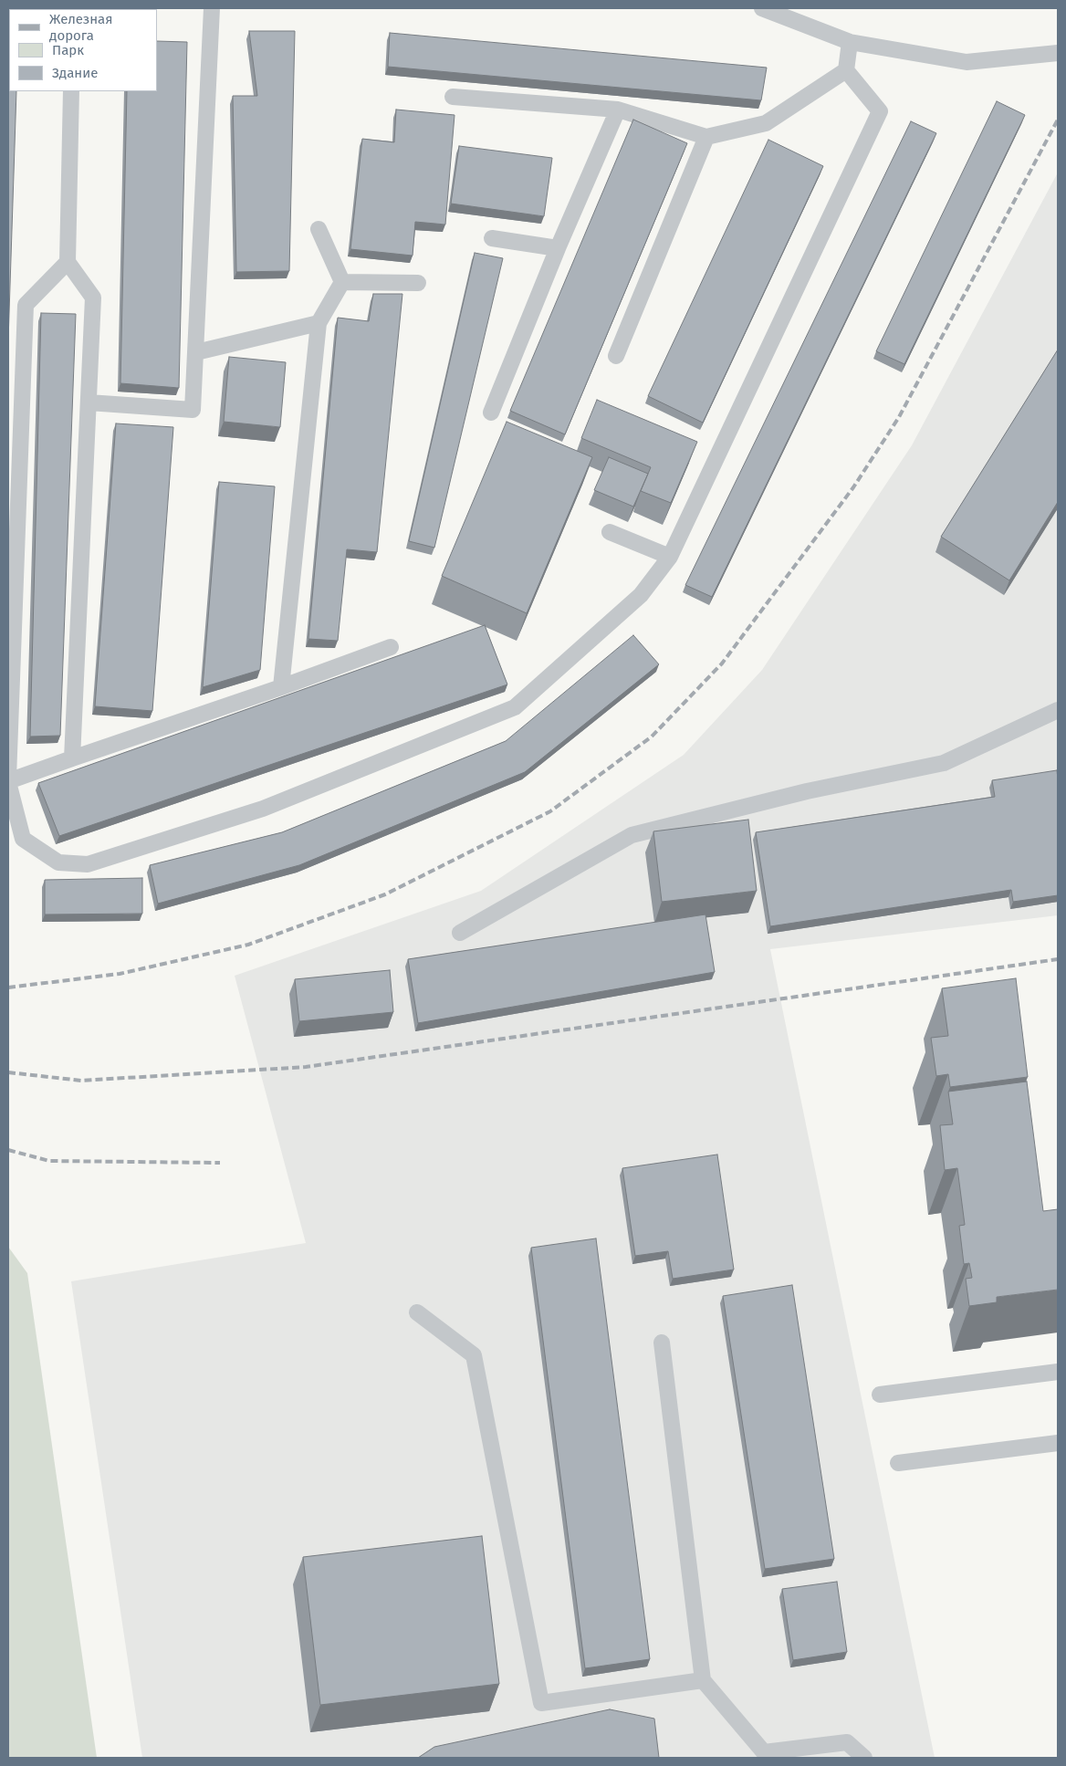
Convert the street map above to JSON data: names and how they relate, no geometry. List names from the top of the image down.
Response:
{
  "legend": ["Железная дорога", "Парк", "Здание"]
}
